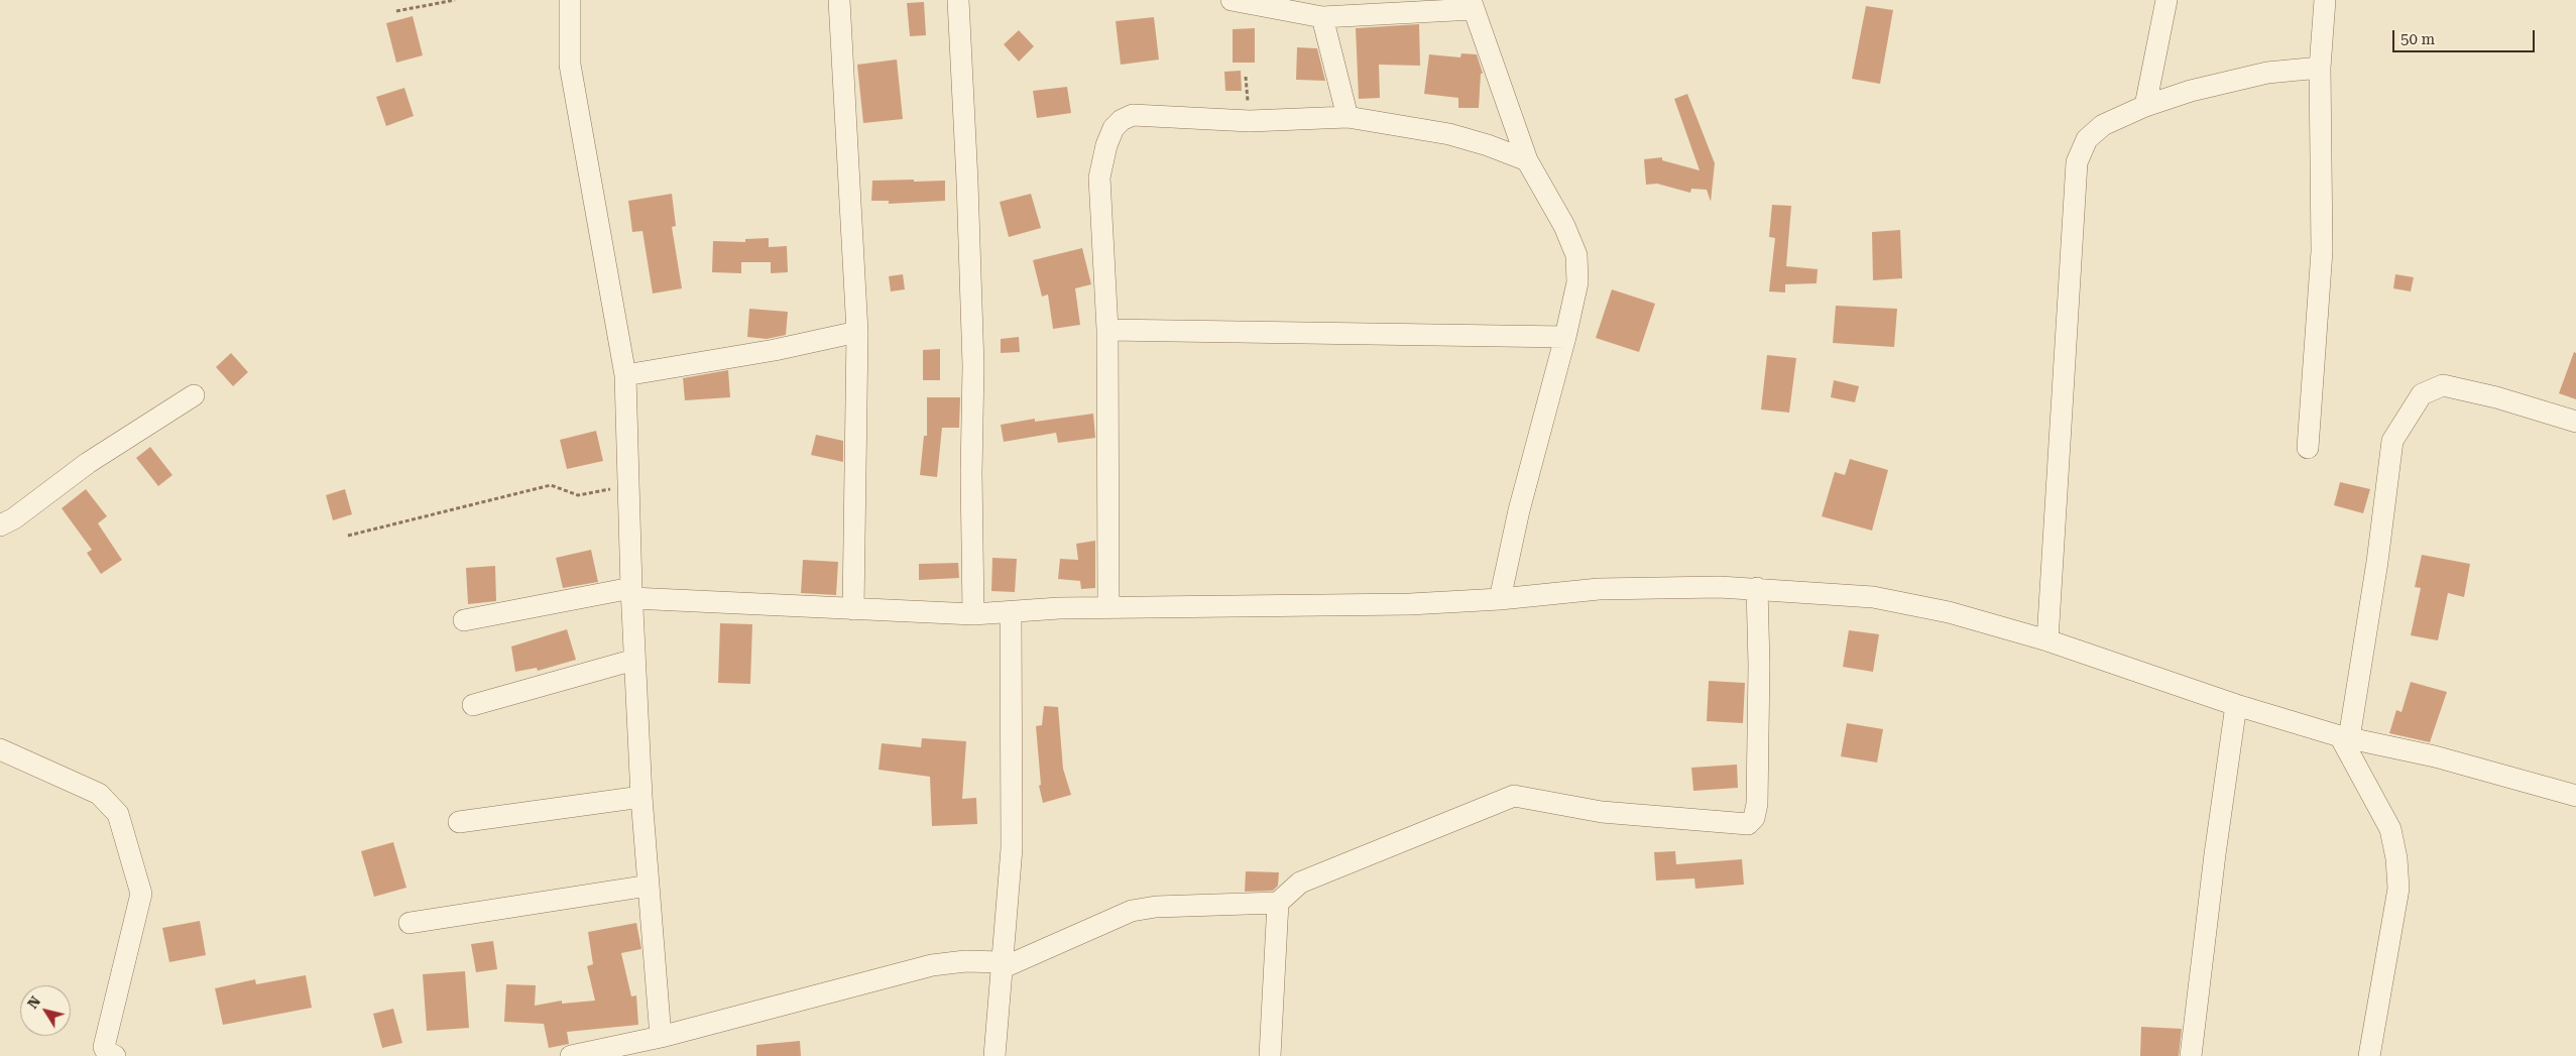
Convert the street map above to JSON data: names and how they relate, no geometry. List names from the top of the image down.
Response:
{
  "scale_bar": "50 m",
  "north": "top left"
}
